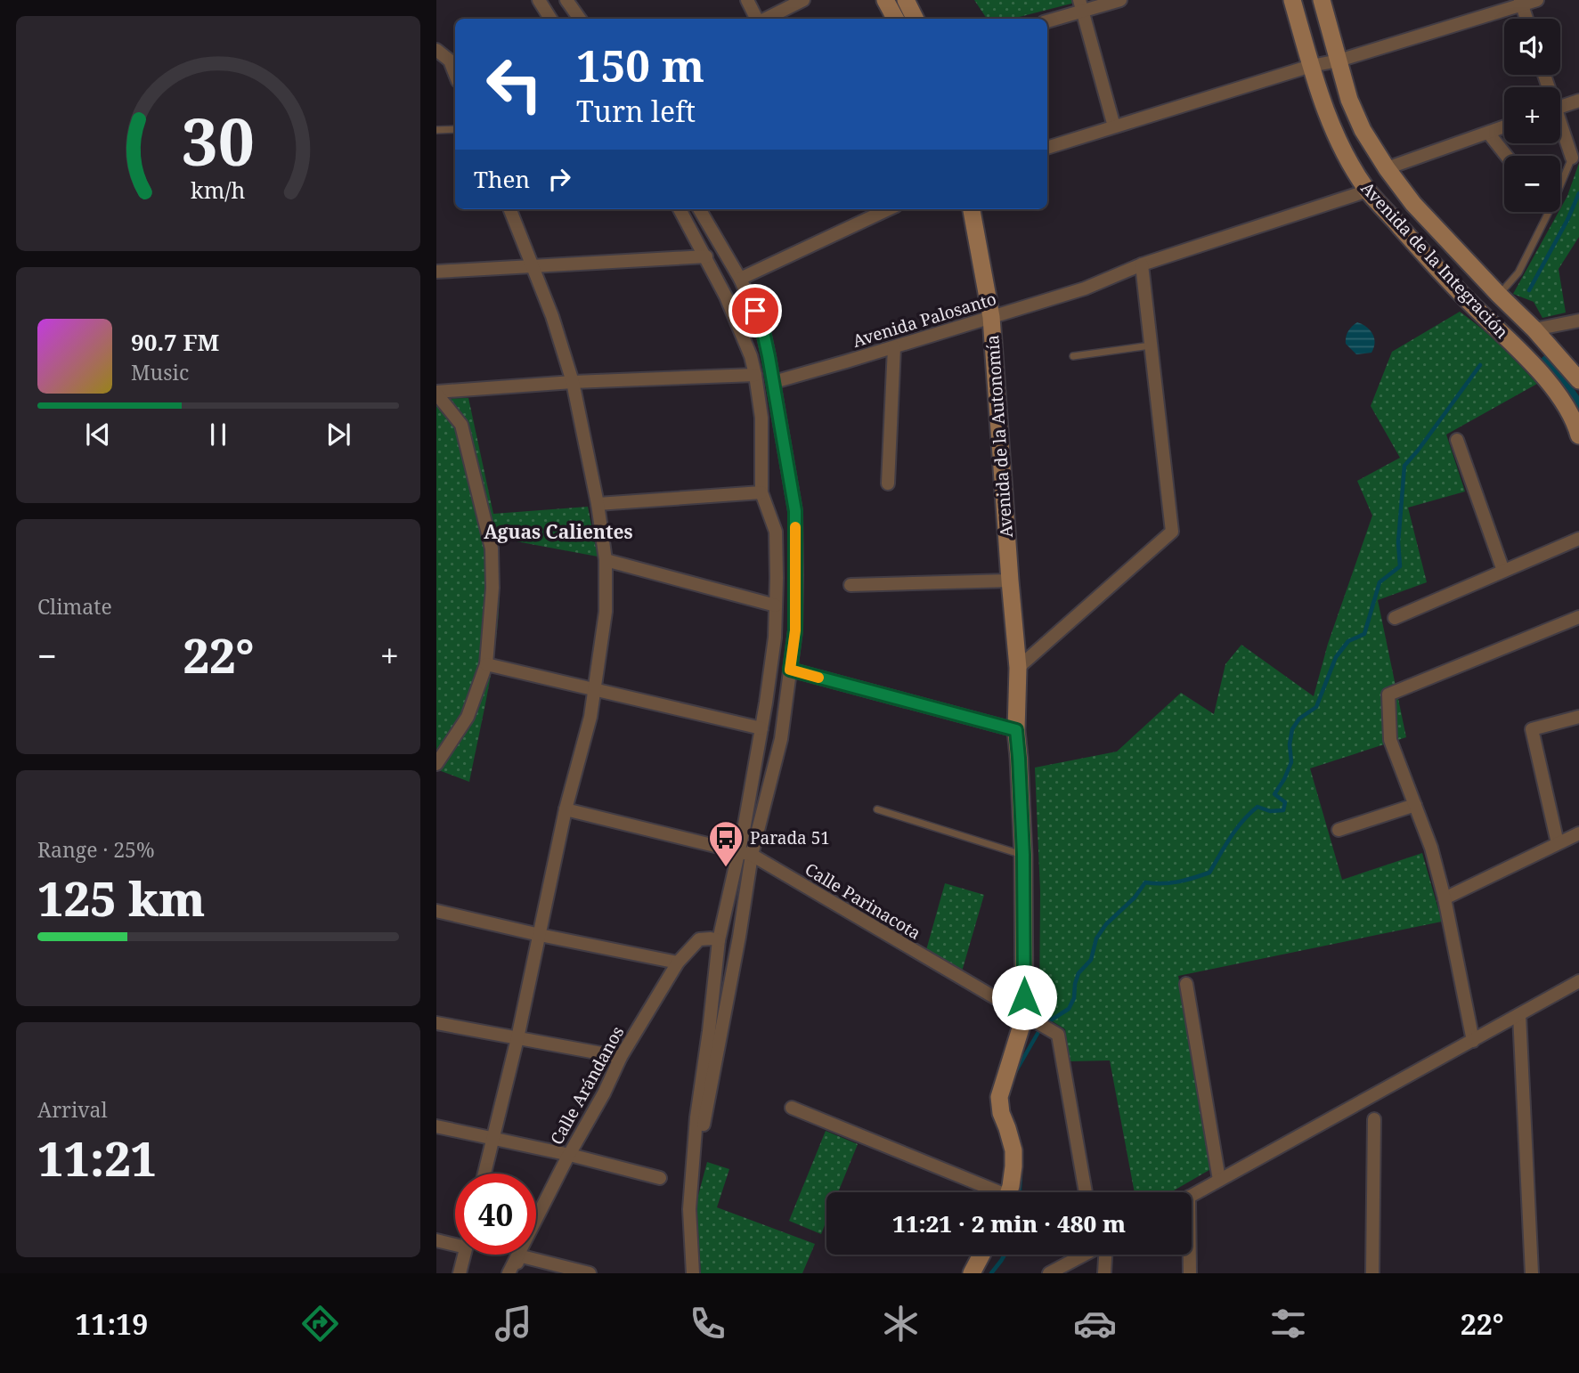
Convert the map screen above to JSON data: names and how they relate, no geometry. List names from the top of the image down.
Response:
{
  "streets": {
    "street": [
      "Avenida de la Integración",
      "Avenida Palosanto",
      "Avenida de la Autonomía",
      "Calle Parinacota",
      "Calle Arándanos"
    ]
  },
  "crossings": [
    ["Avenida de la Integración", "Avenida Palosanto"],
    ["Avenida Palosanto", "Avenida de la Autonomía"],
    ["Avenida de la Autonomía", "Calle Parinacota"]
  ],
  "districts": ["Aguas Calientes"],
  "places": {
    "bus stop": ["Parada 51"]
  },
  "page": {
    "map_buttons": ["+", "−"],
    "turn": ["150 m", "Turn left"],
    "then": "Then",
    "song": ["90.7 FM", "Music"],
    "tile": [
      "Climate",
      ["Range · 25%", "125 km"],
      ["Arrival", "11:21"]
    ],
    "heat": ["−", "22°", "+"],
    "limit": "40",
    "trip": "11:21 · 2 min · 480 m",
    "tabs": ["11:19", "22°"],
    "gauge": ["30", "km/h"]
  }
}
